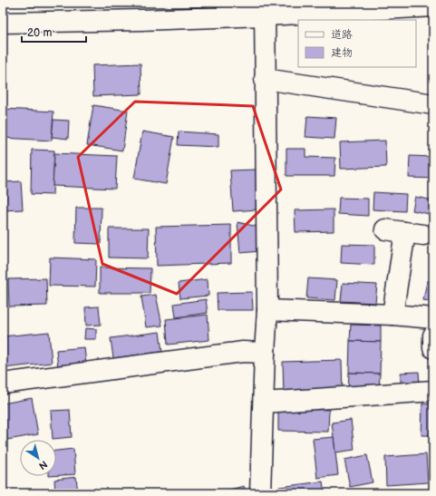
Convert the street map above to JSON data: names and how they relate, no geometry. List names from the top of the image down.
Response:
{
  "legend": ["道路", "建物"],
  "scale_bar": "20 m",
  "north": "bottom right"
}
